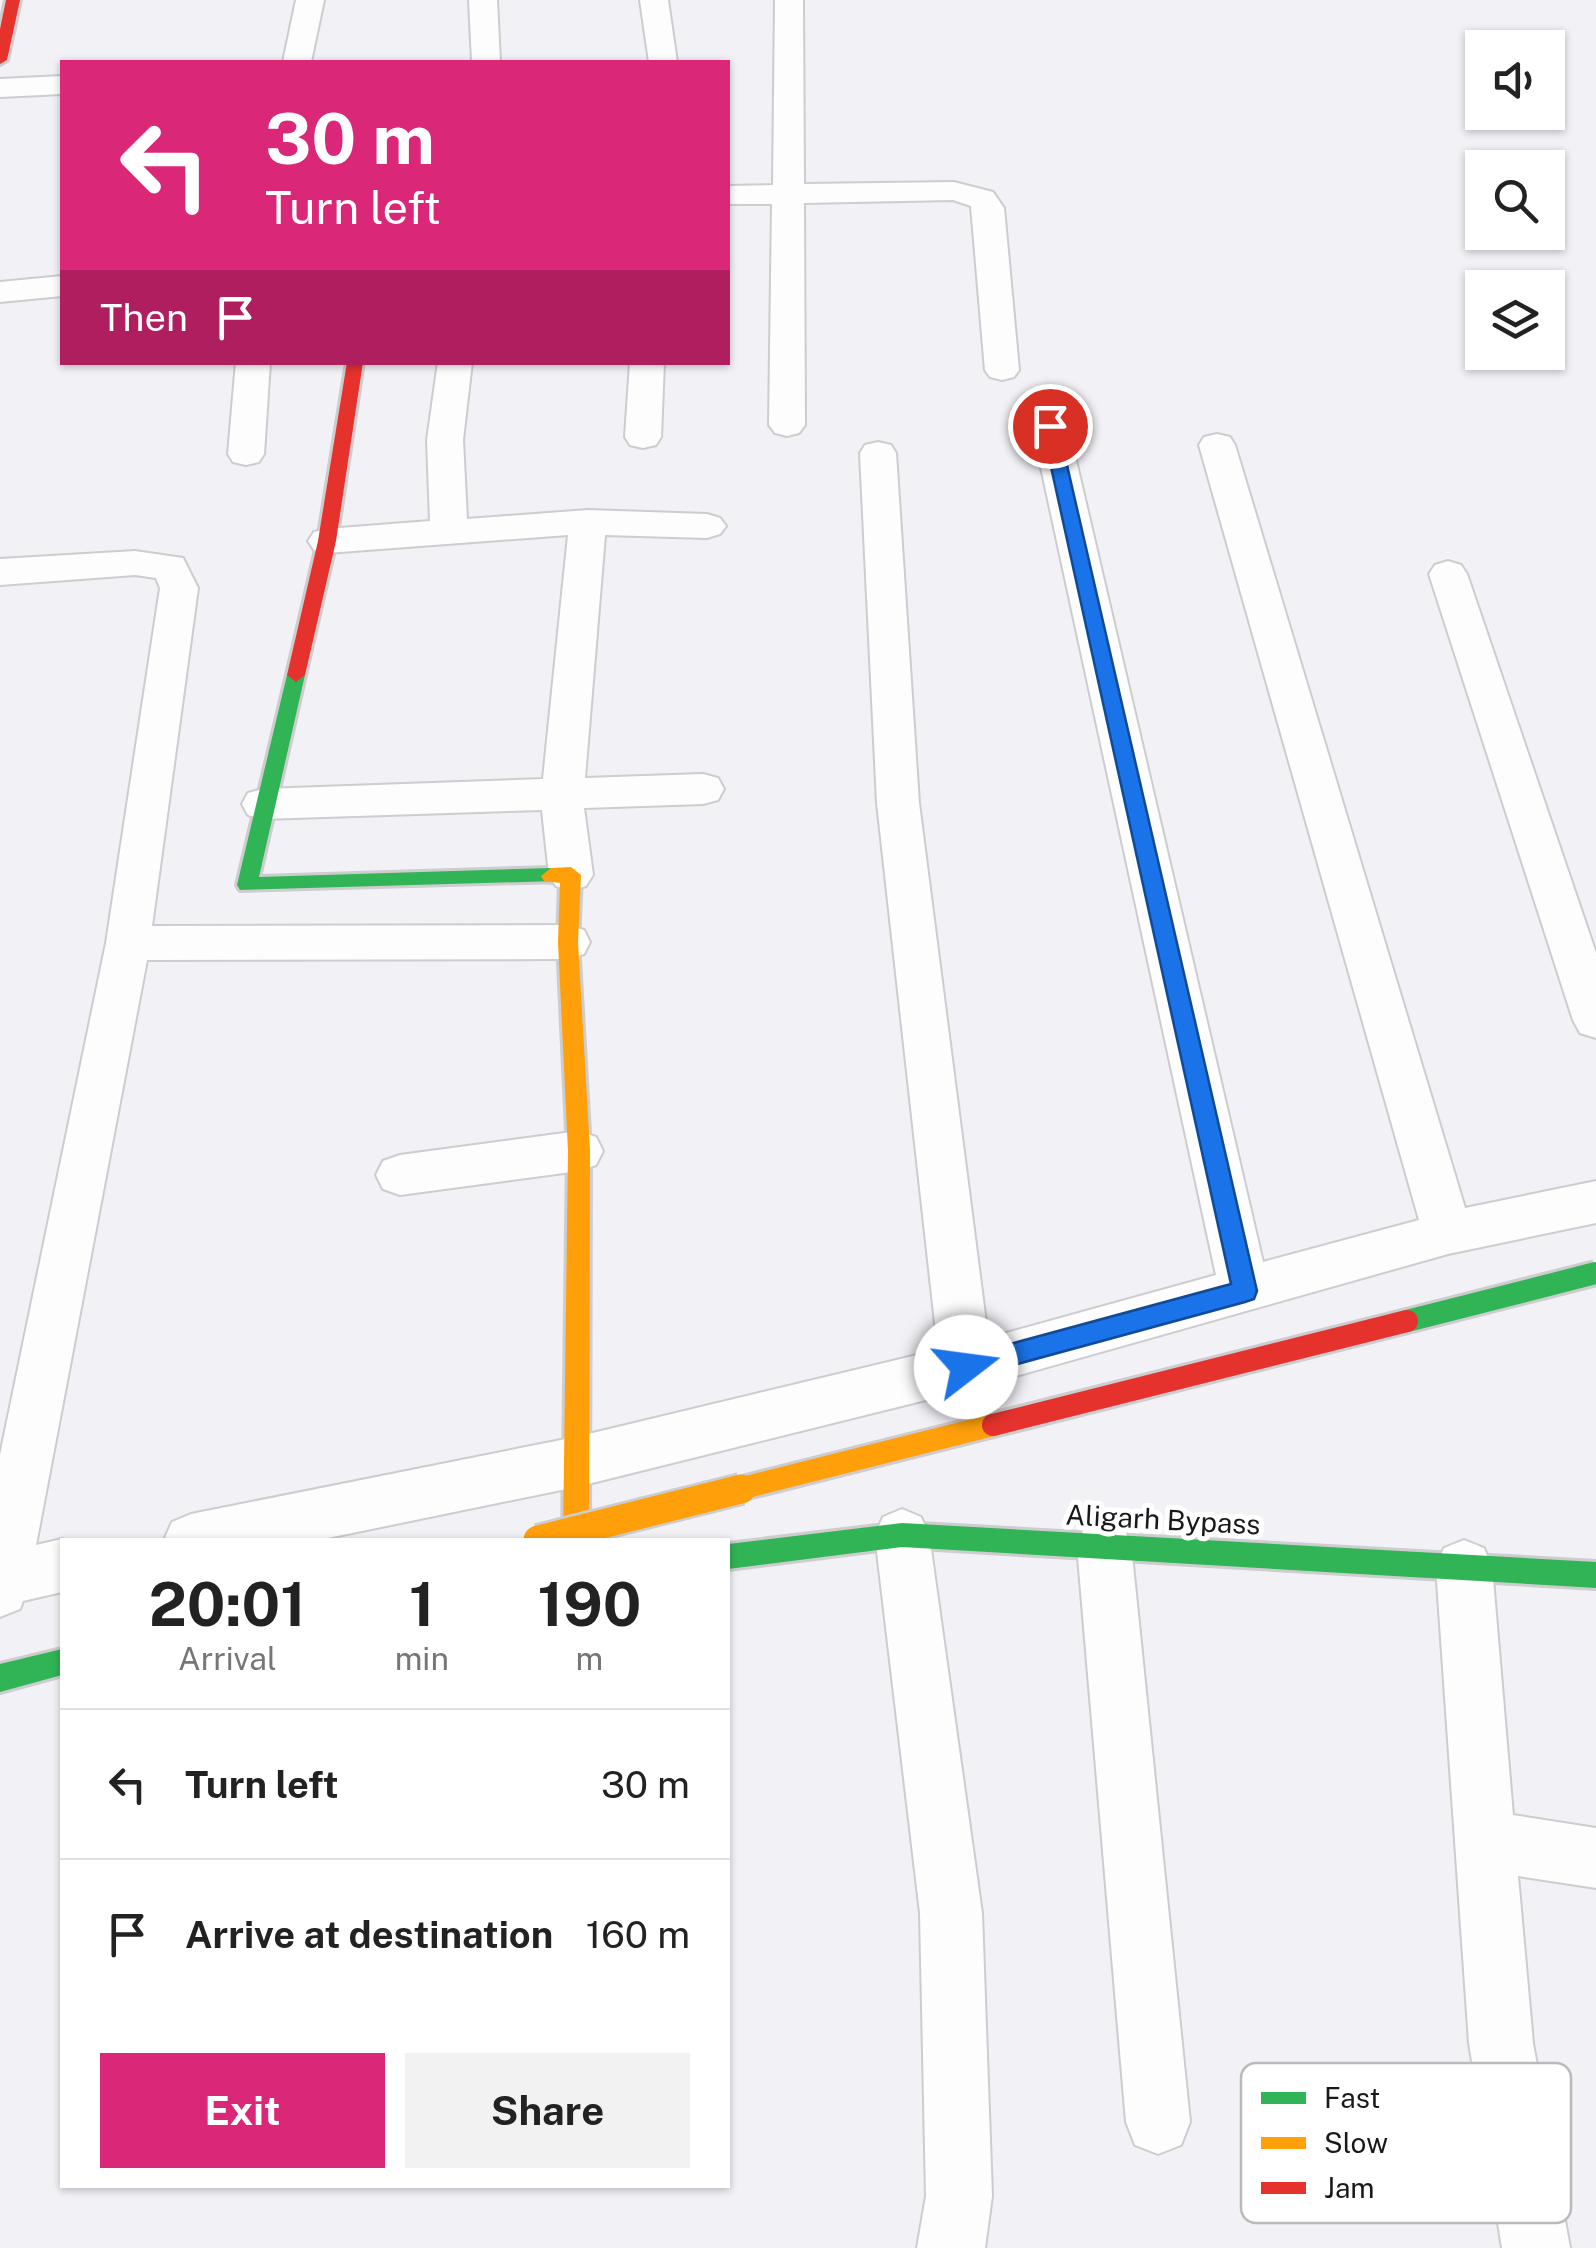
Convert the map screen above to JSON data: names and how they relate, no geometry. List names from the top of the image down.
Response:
{
  "streets": {
    "street": ["Aligarh Bypass"]
  },
  "legend": ["Fast", "Slow", "Jam"],
  "page": {
    "turn": ["30 m", "Turn left"],
    "then": "Then",
    "eta": [
      "20:01",
      "Arrival",
      "1",
      "min",
      "190",
      "m"
    ],
    "list": [
      {
        "name": "Turn left",
        "value": "30 m"
      },
      {
        "name": "Arrive at destination",
        "value": "160 m"
      }
    ],
    "buttons": ["Exit", "Share"]
  }
}
